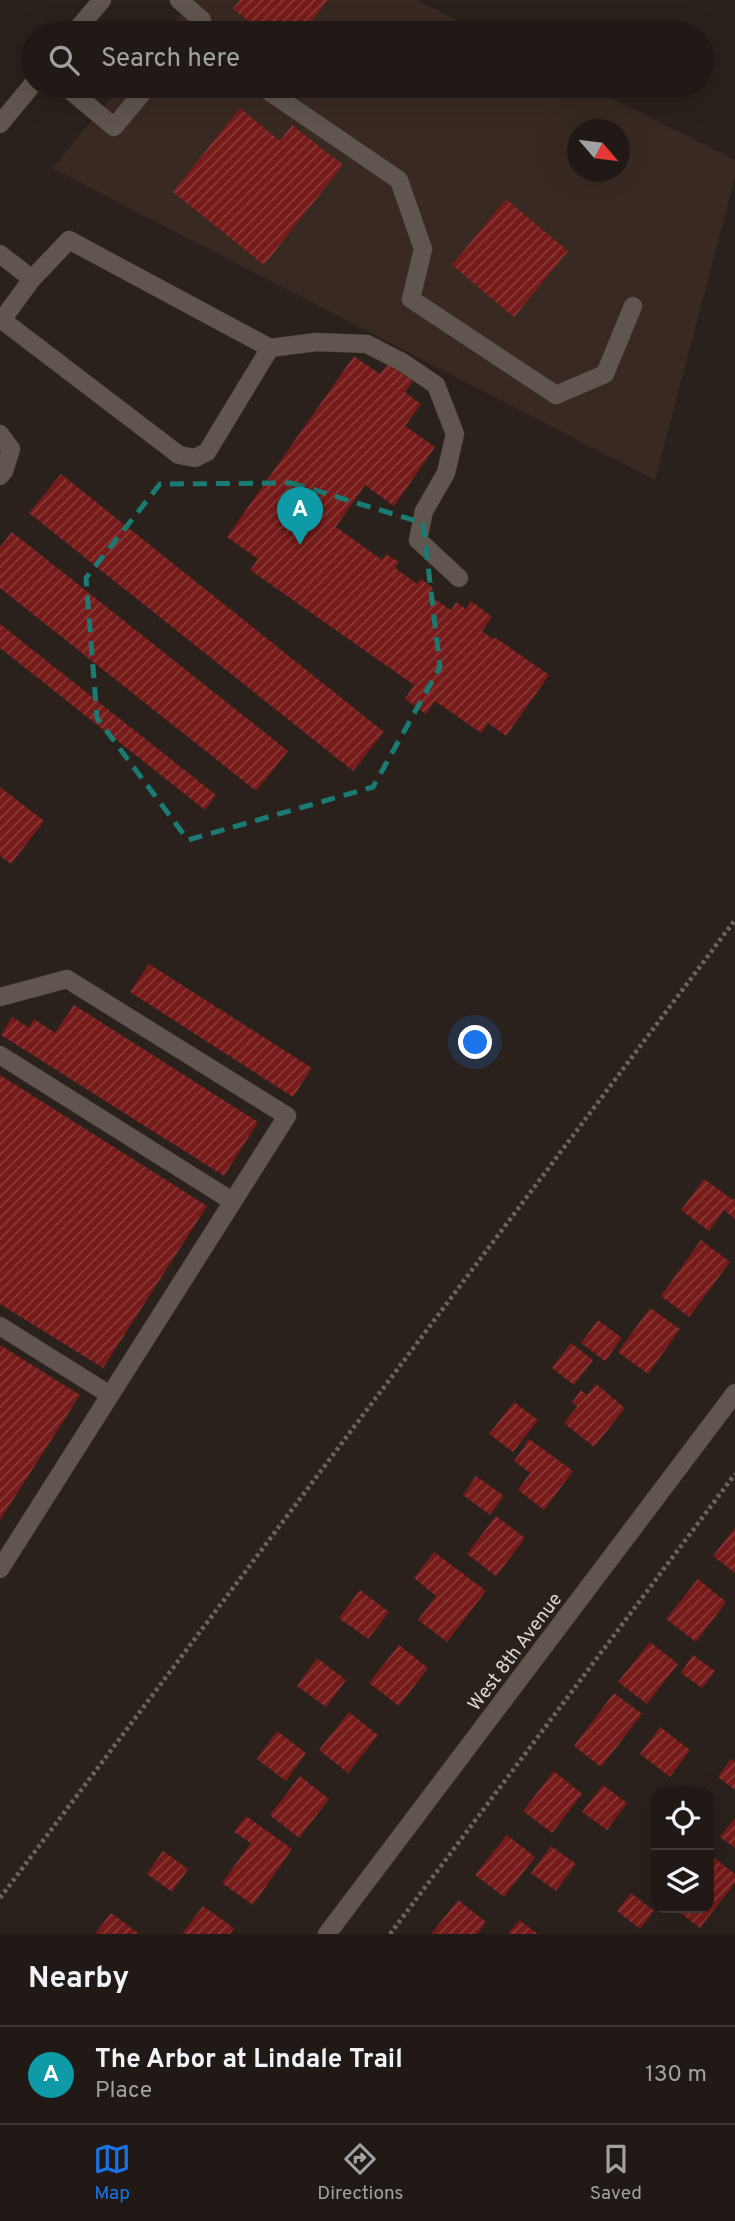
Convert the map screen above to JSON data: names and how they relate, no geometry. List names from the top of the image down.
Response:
{
  "streets": {
    "street": ["West 8th Avenue"]
  },
  "north": "bottom right",
  "page": {
    "search": "Search here",
    "pins": "A",
    "heading": "Nearby",
    "list": [
      {
        "mark": "A",
        "name": "The Arbor at Lindale Trail",
        "note": "Place",
        "value": "130 m"
      }
    ],
    "nav": ["Map", "Directions", "Saved"]
  }
}
